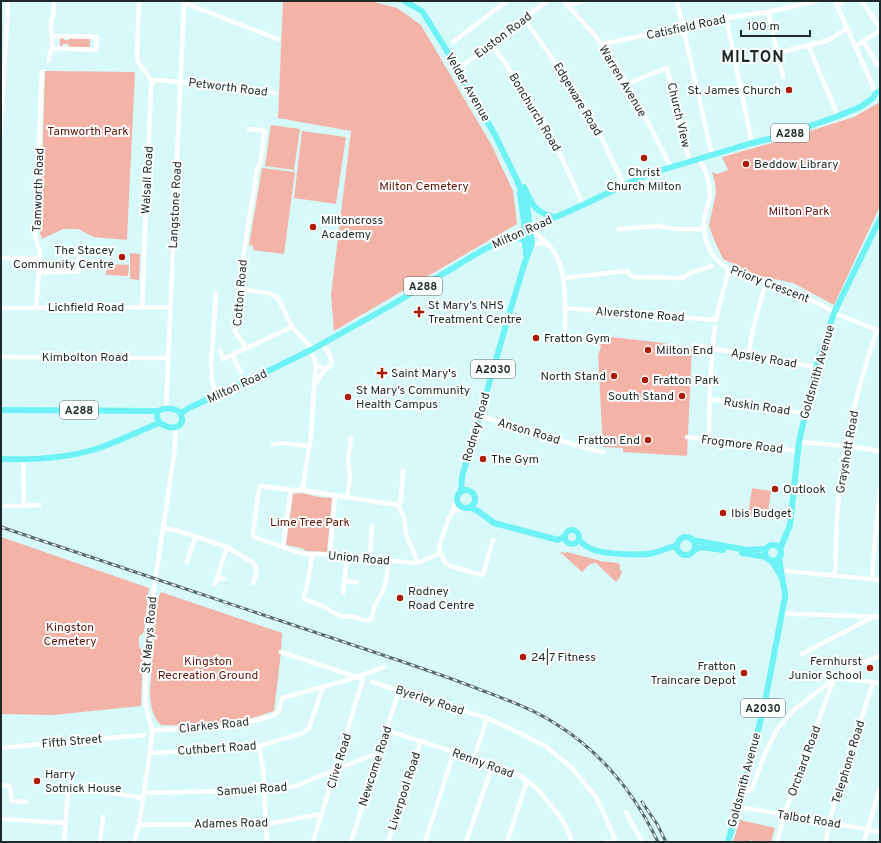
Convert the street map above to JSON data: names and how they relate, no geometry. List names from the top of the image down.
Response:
{
  "streets": {
    "main road": [
      "Velder Avenue",
      "A288",
      "Milton Road",
      "A2030",
      "Goldsmith Avenue",
      "Rodney Road"
    ],
    "street": [
      "Catisfield Road",
      "Euston Road",
      "Warren Avenue",
      "Petworth Road",
      "Edgeware Road",
      "Bonchurch Road",
      "Church View",
      "Walsall Road",
      "Tamworth Road",
      "Langstone Road",
      "Priory Crescent",
      "Cotton Road",
      "Lichfield Road",
      "Alverstone Road",
      "Kimbolton Road",
      "Apsley Road",
      "Ruskin Road",
      "Anson Road",
      "Frogmore Road",
      "Grayshott Road",
      "Union Road",
      "St Marys Road",
      "Byerley Road",
      "Clarkes Road",
      "Fifth Street",
      "Cuthbert Road",
      "Clive Road",
      "Orchard Road",
      "Telephone Road",
      "Renny Road",
      "Newcome Road",
      "Samuel Road",
      "Liverpool Road",
      "Talbot Road",
      "Adames Road"
    ]
  },
  "crossings": [
    ["Catisfield Road", "Warren Avenue"],
    ["Euston Road", "Velder Avenue"],
    ["Euston Road", "Edgeware Road"],
    ["Euston Road", "Bonchurch Road"],
    ["Warren Avenue", "Church View"],
    ["Warren Avenue", "Milton Road"],
    ["Petworth Road", "Langstone Road"],
    ["Velder Avenue", "Milton Road"],
    ["Velder Avenue", "Rodney Road"],
    ["Edgeware Road", "Milton Road"],
    ["Bonchurch Road", "Milton Road"],
    ["Church View", "Milton Road"],
    ["A288", "Langstone Road"],
    ["A288", "Milton Road"],
    ["A288", "St Marys Road"],
    ["Walsall Road", "Lichfield Road"],
    ["Tamworth Road", "Lichfield Road"],
    ["Langstone Road", "Milton Road"],
    ["Langstone Road", "Lichfield Road"],
    ["Langstone Road", "Kimbolton Road"],
    ["Langstone Road", "St Marys Road"],
    ["Milton Road", "Priory Crescent"],
    ["Milton Road", "Rodney Road"],
    ["Milton Road", "St Marys Road"],
    ["Priory Crescent", "Alverstone Road"],
    ["Priory Crescent", "Goldsmith Avenue"],
    ["Priory Crescent", "Grayshott Road"],
    ["Apsley Road", "Goldsmith Avenue"],
    ["A2030", "Rodney Road"],
    ["Goldsmith Avenue", "Ruskin Road"],
    ["Goldsmith Avenue", "Frogmore Road"],
    ["Goldsmith Avenue", "Talbot Road"],
    ["Rodney Road", "Anson Road"],
    ["St Marys Road", "Clarkes Road"],
    ["St Marys Road", "Cuthbert Road"],
    ["St Marys Road", "Samuel Road"],
    ["St Marys Road", "Adames Road"],
    ["Byerley Road", "Newcome Road"],
    ["Clarkes Road", "Cuthbert Road"],
    ["Clarkes Road", "Clive Road"],
    ["Clive Road", "Samuel Road"],
    ["Clive Road", "Adames Road"],
    ["Orchard Road", "Talbot Road"],
    ["Telephone Road", "Talbot Road"],
    ["Renny Road", "Newcome Road"],
    ["Renny Road", "Liverpool Road"],
    ["Newcome Road", "Samuel Road"]
  ],
  "districts": ["MILTON"],
  "parks": [
    "Tamworth Park",
    "Milton Cemetery",
    "Milton Park",
    "Lime Tree Park",
    "Kingston Cemetery",
    "Kingston Recreation Ground"
  ],
  "places": {
    "other": [
      "St. James Church",
      "Christ Church Milton",
      "Beddow Library",
      "Miltoncross Academy",
      "The Stacey Community Centre",
      "Fratton Gym",
      "Milton End",
      "North Stand",
      "Fratton Park",
      "South Stand",
      "St Mary’s Community Health Campus",
      "Fratton End",
      "The Gym",
      "Outlook",
      "Ibis Budget",
      "Rodney Road Centre",
      "24|7 Fitness",
      "Fernhurst Junior School",
      "Fratton Traincare Depot",
      "Harry Sotnick House"
    ],
    "health": ["St Mary’s NHS Treatment Centre", "Saint Mary's"]
  },
  "scale_bar": "100 m"
}
